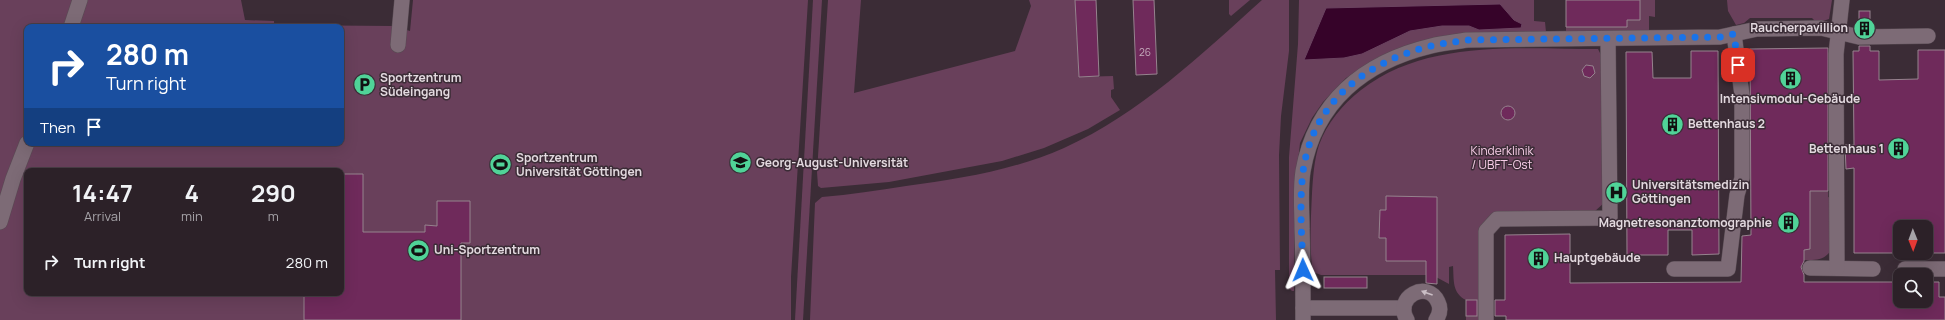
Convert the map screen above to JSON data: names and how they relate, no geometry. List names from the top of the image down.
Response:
{
  "parks": ["Kinderklinik / UBFT-Ost"],
  "places": {
    "building": [
      "Raucherpavillion",
      "Intensivmodul-Gebäude",
      "Bettenhaus 2",
      "Bettenhaus 1",
      "Magnetresonanztomographie",
      "Hauptgebäude"
    ],
    "parking": ["Sportzentrum Südeingang"],
    "school or university": ["Georg-August-Universität"],
    "sports": ["Sportzentrum Universität Göttingen", "Uni-Sportzentrum"],
    "hospital": ["Universitätsmedizin Göttingen"]
  },
  "house_numbers": ["26"],
  "north": "bottom",
  "page": {
    "turn": ["280 m", "Turn right"],
    "then": "Then",
    "eta": [
      "14:47",
      "Arrival",
      "4",
      "min",
      "290",
      "m"
    ],
    "list": [
      {
        "name": "Turn right",
        "value": "280 m"
      }
    ]
  }
}
